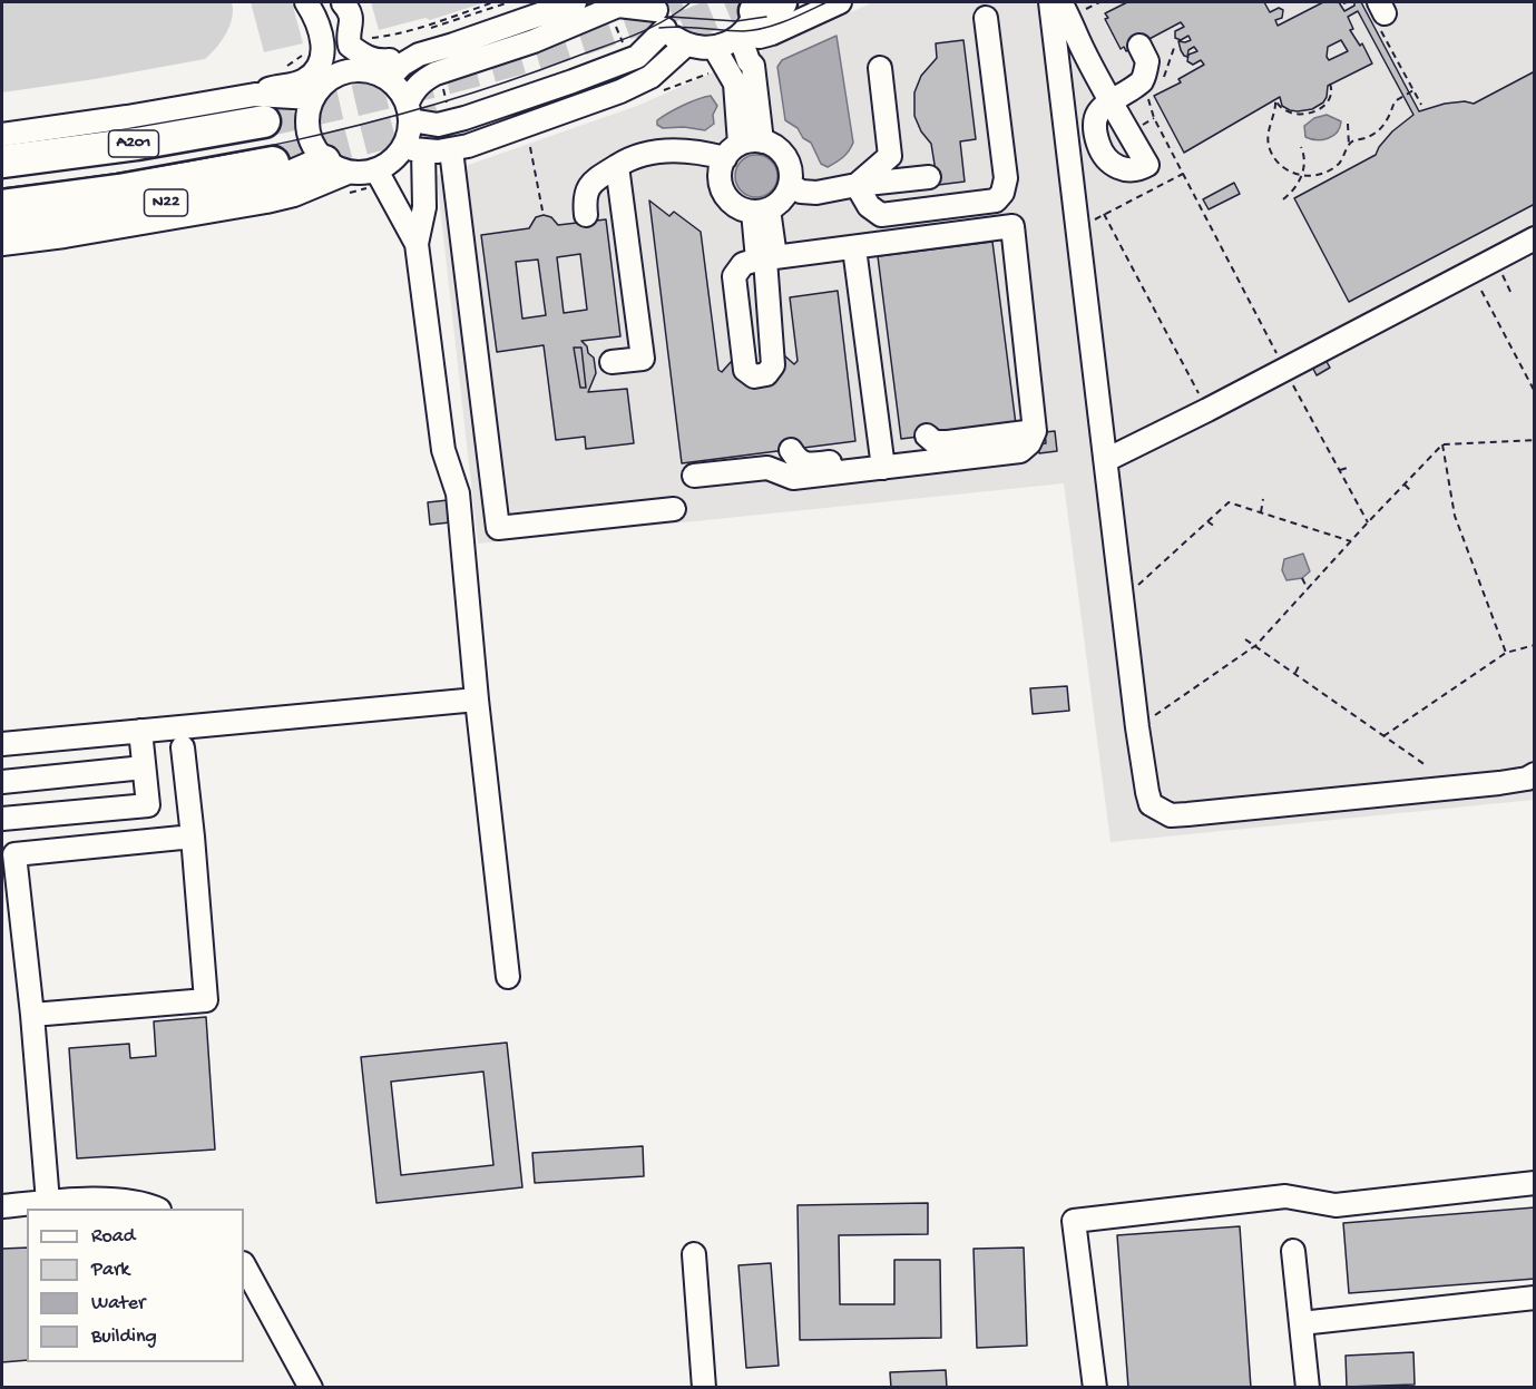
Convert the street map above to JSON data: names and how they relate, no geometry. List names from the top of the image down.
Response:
{
  "streets": {
    "highway": ["A201"],
    "main road": ["N22"]
  },
  "legend": [
    "Road",
    "Park",
    "Water",
    "Building"
  ]
}
